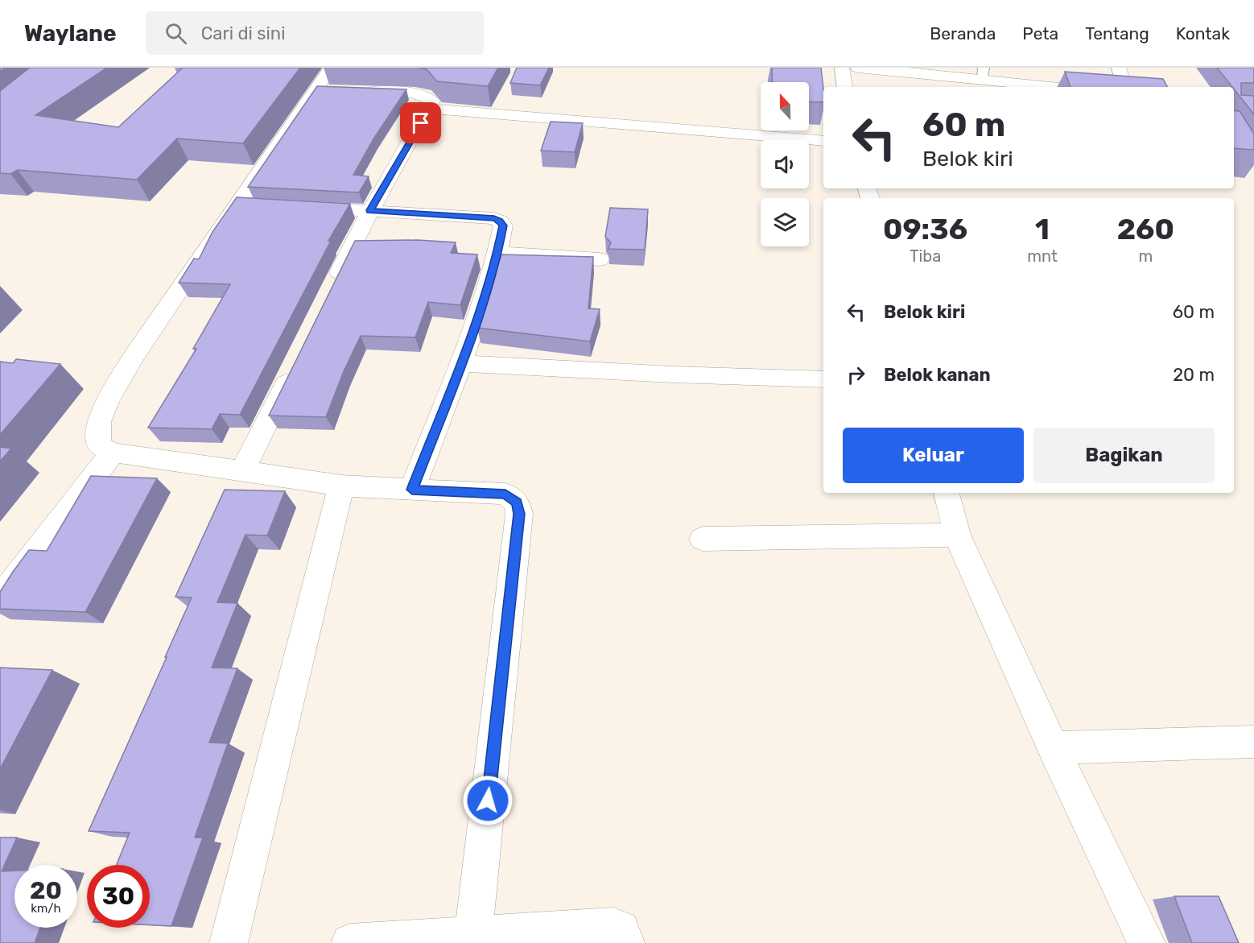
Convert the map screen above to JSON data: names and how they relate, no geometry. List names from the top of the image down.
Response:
{
  "north": "top",
  "page": {
    "header": "Waylane",
    "search": "Cari di sini",
    "nav": [
      "Beranda",
      "Peta",
      "Tentang",
      "Kontak"
    ],
    "turn": ["60 m", "Belok kiri"],
    "eta": [
      "09:36",
      "Tiba",
      "1",
      "mnt",
      "260",
      "m"
    ],
    "list": [
      {
        "name": "Belok kiri",
        "value": "60 m"
      },
      {
        "name": "Belok kanan",
        "value": "20 m"
      }
    ],
    "buttons": ["Keluar", "Bagikan"],
    "speed": "20 km/h",
    "limit": "30"
  }
}
